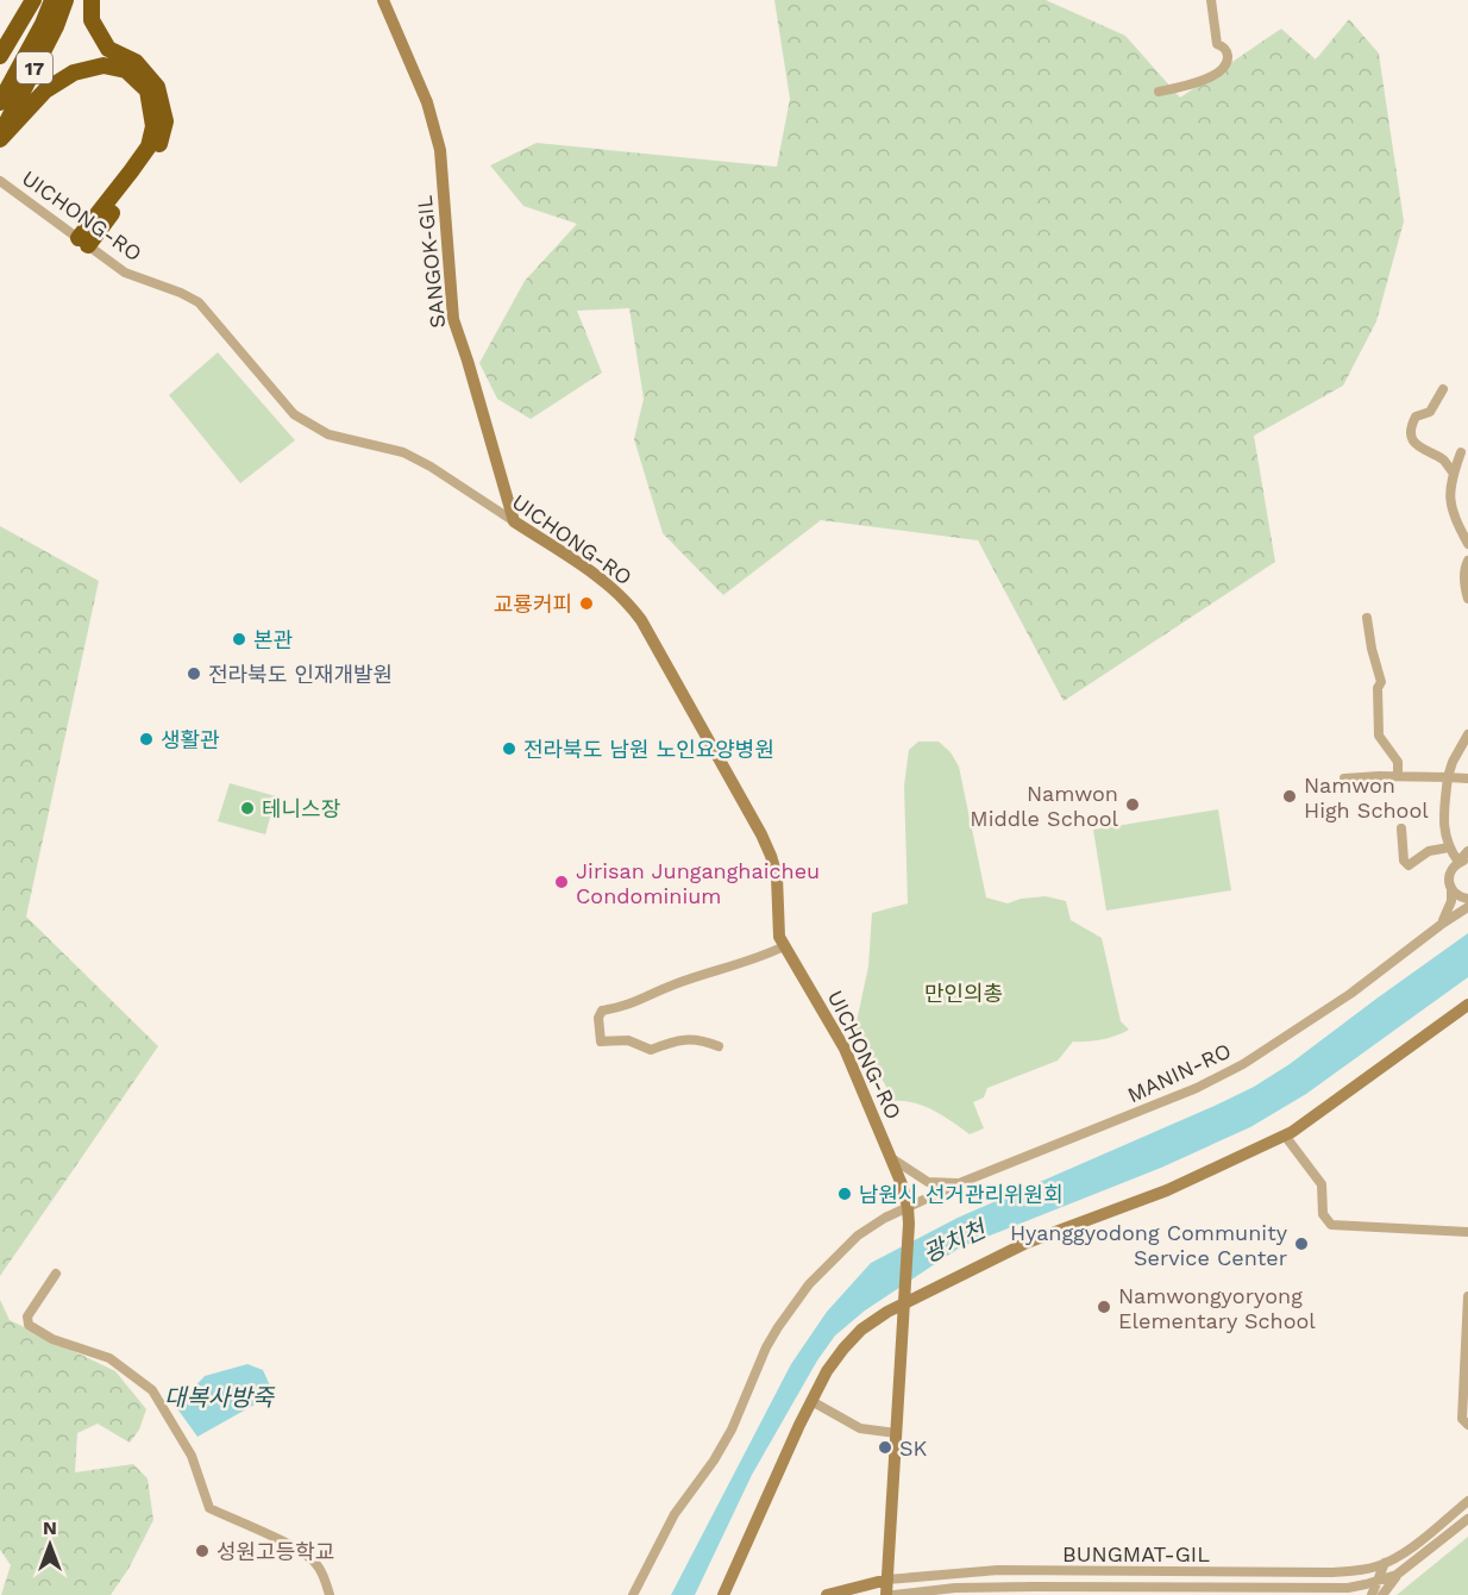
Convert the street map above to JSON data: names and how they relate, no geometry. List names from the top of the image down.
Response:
{
  "streets": {
    "highway": ["17"],
    "street": [
      "UICHONG-RO",
      "SANGOK-GIL",
      "MANIN-RO",
      "BUNGMAT-GIL"
    ]
  },
  "crossings": [
    ["UICHONG-RO", "SANGOK-GIL"],
    ["UICHONG-RO", "MANIN-RO"]
  ],
  "water": ["광치천", "대복사방죽"],
  "parks": ["만인의총"],
  "places": [
    "교룡커피",
    "본관",
    "전라북도 인재개발원",
    "생활관",
    "전라북도 남원 노인요양병원",
    "Namwon High School",
    "Namwon Middle School",
    "테니스장",
    "Jirisan Junganghaicheu Condominium",
    "남원시 선거관리위원회",
    "Hyanggyodong Community Service Center",
    "Namwongyoryong Elementary School",
    "SK",
    "성원고등학교"
  ],
  "north": "top"
}
